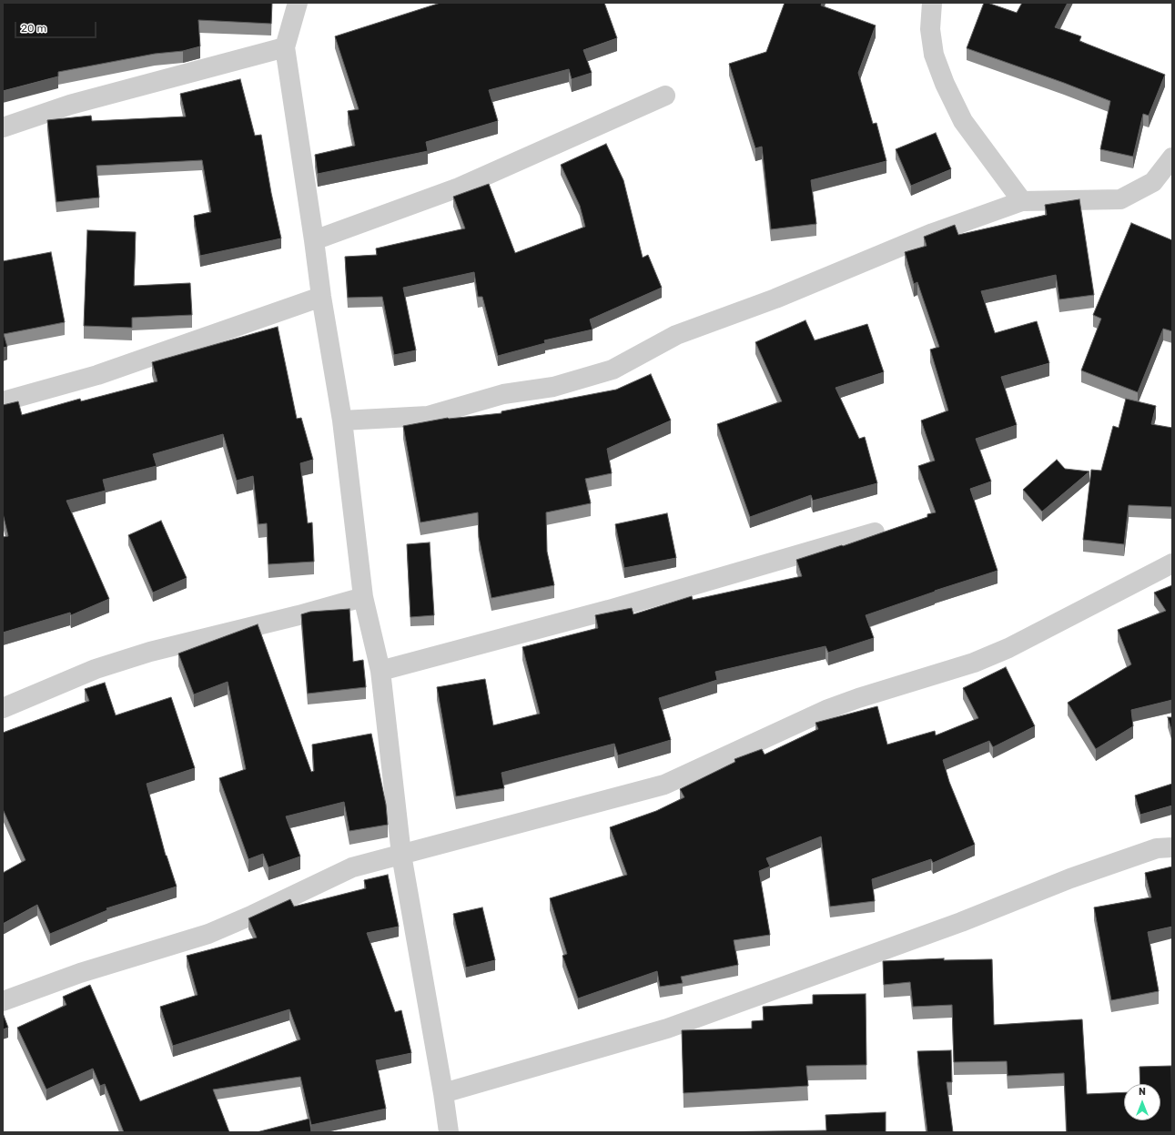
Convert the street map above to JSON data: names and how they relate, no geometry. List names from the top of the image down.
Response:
{
  "scale_bar": "20 m",
  "north": "top"
}
